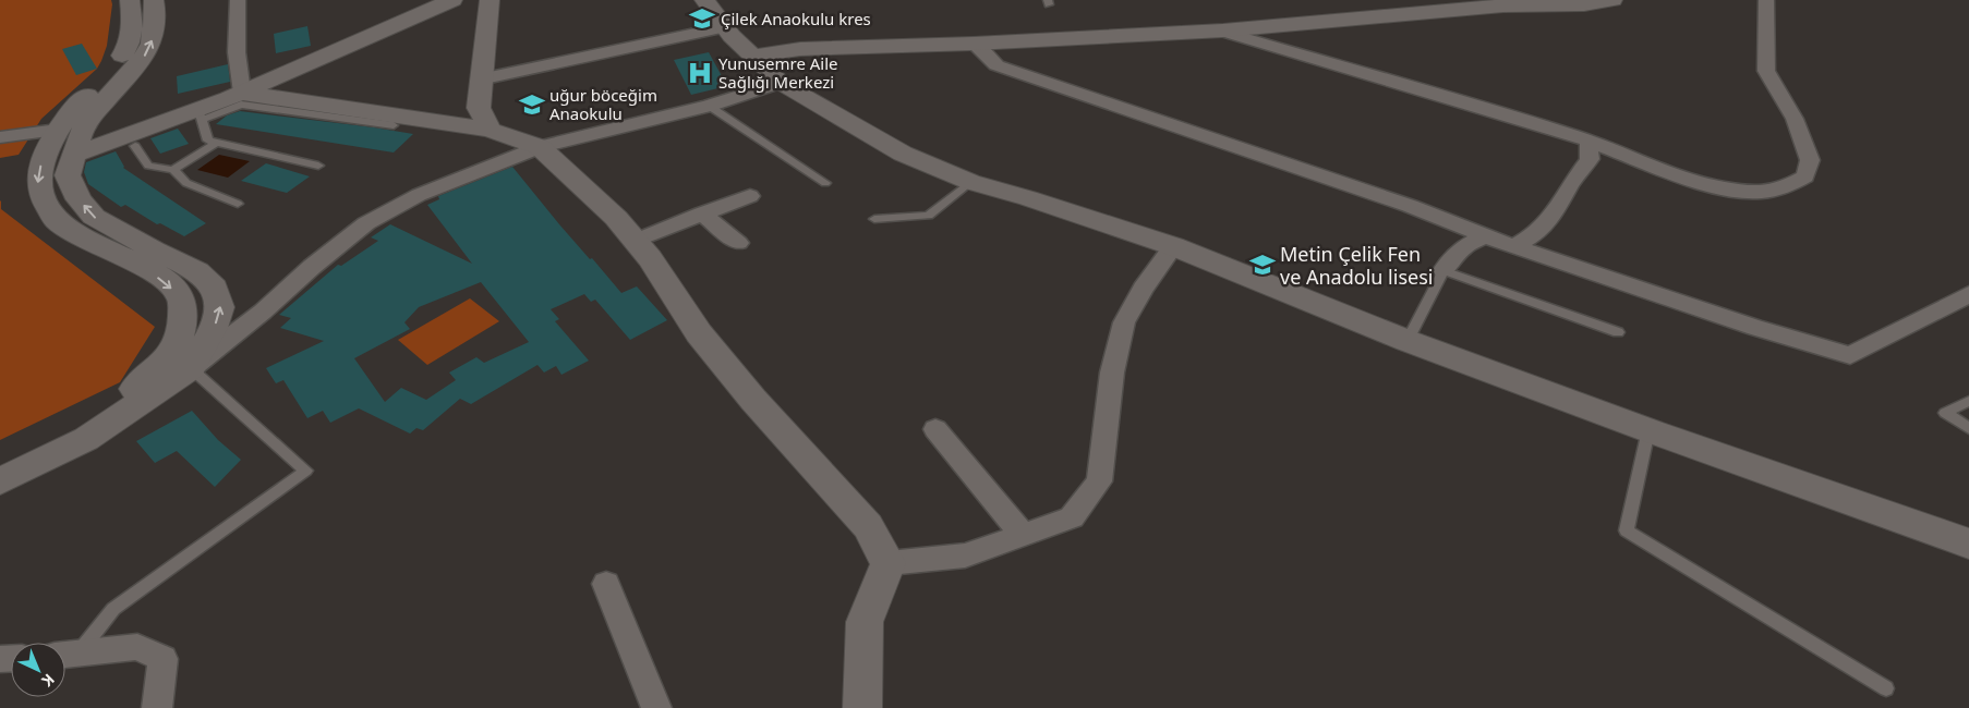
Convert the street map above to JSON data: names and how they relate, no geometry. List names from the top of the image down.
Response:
{
  "places": {
    "school or university": ["Çilek Anaokulu kres", "uğur böceğim Anaokulu", "Metin Çelik Fen ve Anadolu lisesi"],
    "hospital": ["Yunusemre Aile Sağlığı Merkezi"]
  },
  "north": "bottom right"
}
